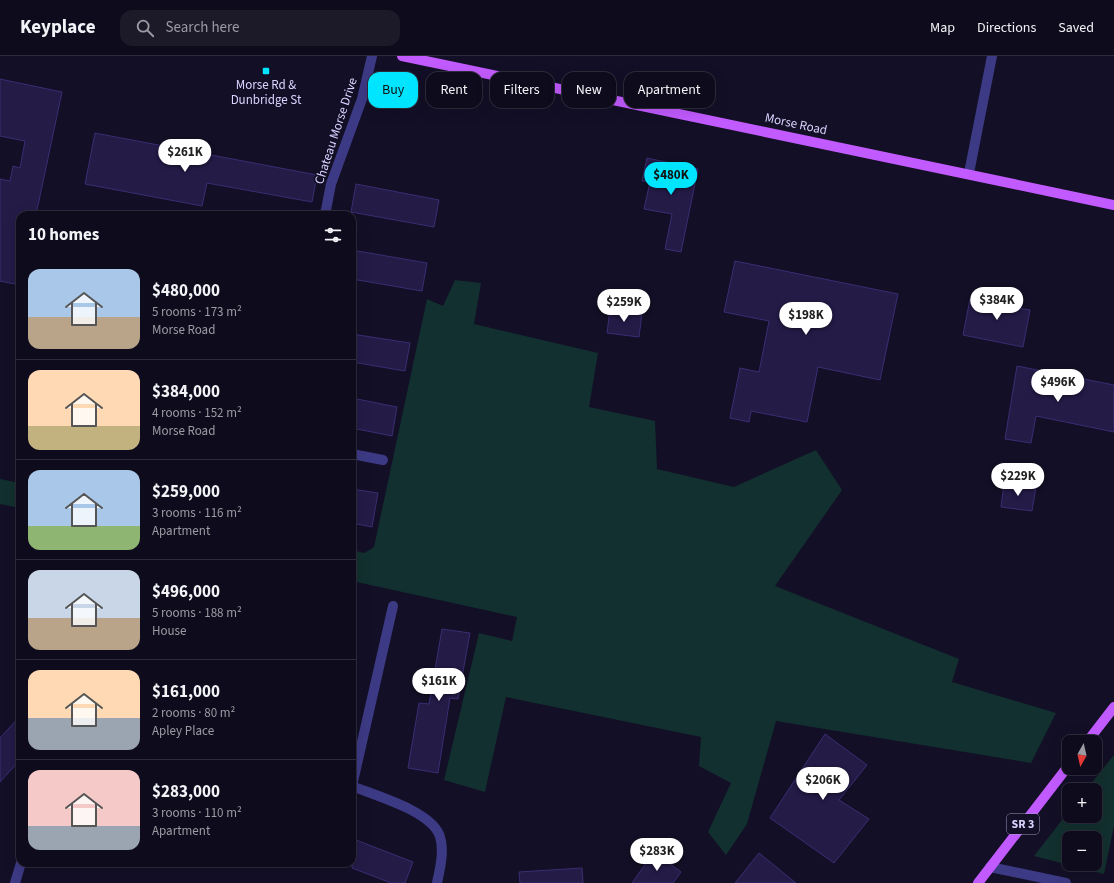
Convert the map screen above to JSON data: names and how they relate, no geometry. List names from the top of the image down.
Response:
{
  "streets": {
    "main road": ["Morse Road", "SR 3"],
    "street": ["Chateau Morse Drive"]
  },
  "places": {
    "transit": ["Morse Rd & Dunbridge St"]
  },
  "north": "bottom",
  "page": {
    "header": "Keyplace",
    "search": "Search here",
    "nav": ["Map", "Directions", "Saved"],
    "chip": [
      "Buy",
      "Rent",
      "Filters",
      "New",
      "Apartment"
    ],
    "price": [
      "$261K",
      "$480K",
      "$384K",
      "$259K",
      "$198K",
      "$496K",
      "$229K",
      "$161K",
      "$206K",
      "$283K"
    ],
    "heading": "10 homes",
    "list": [
      {
        "name": "$480,000",
        "note": "5 rooms · 173 m² · Morse Road"
      },
      {
        "name": "$384,000",
        "note": "4 rooms · 152 m² · Morse Road"
      },
      {
        "name": "$259,000",
        "note": "3 rooms · 116 m² · Apartment"
      },
      {
        "name": "$496,000",
        "note": "5 rooms · 188 m² · House"
      },
      {
        "name": "$161,000",
        "note": "2 rooms · 80 m² · Apley Place"
      },
      {
        "name": "$283,000",
        "note": "3 rooms · 110 m² · Apartment"
      }
    ],
    "map_buttons": ["+", "−"]
  }
}
